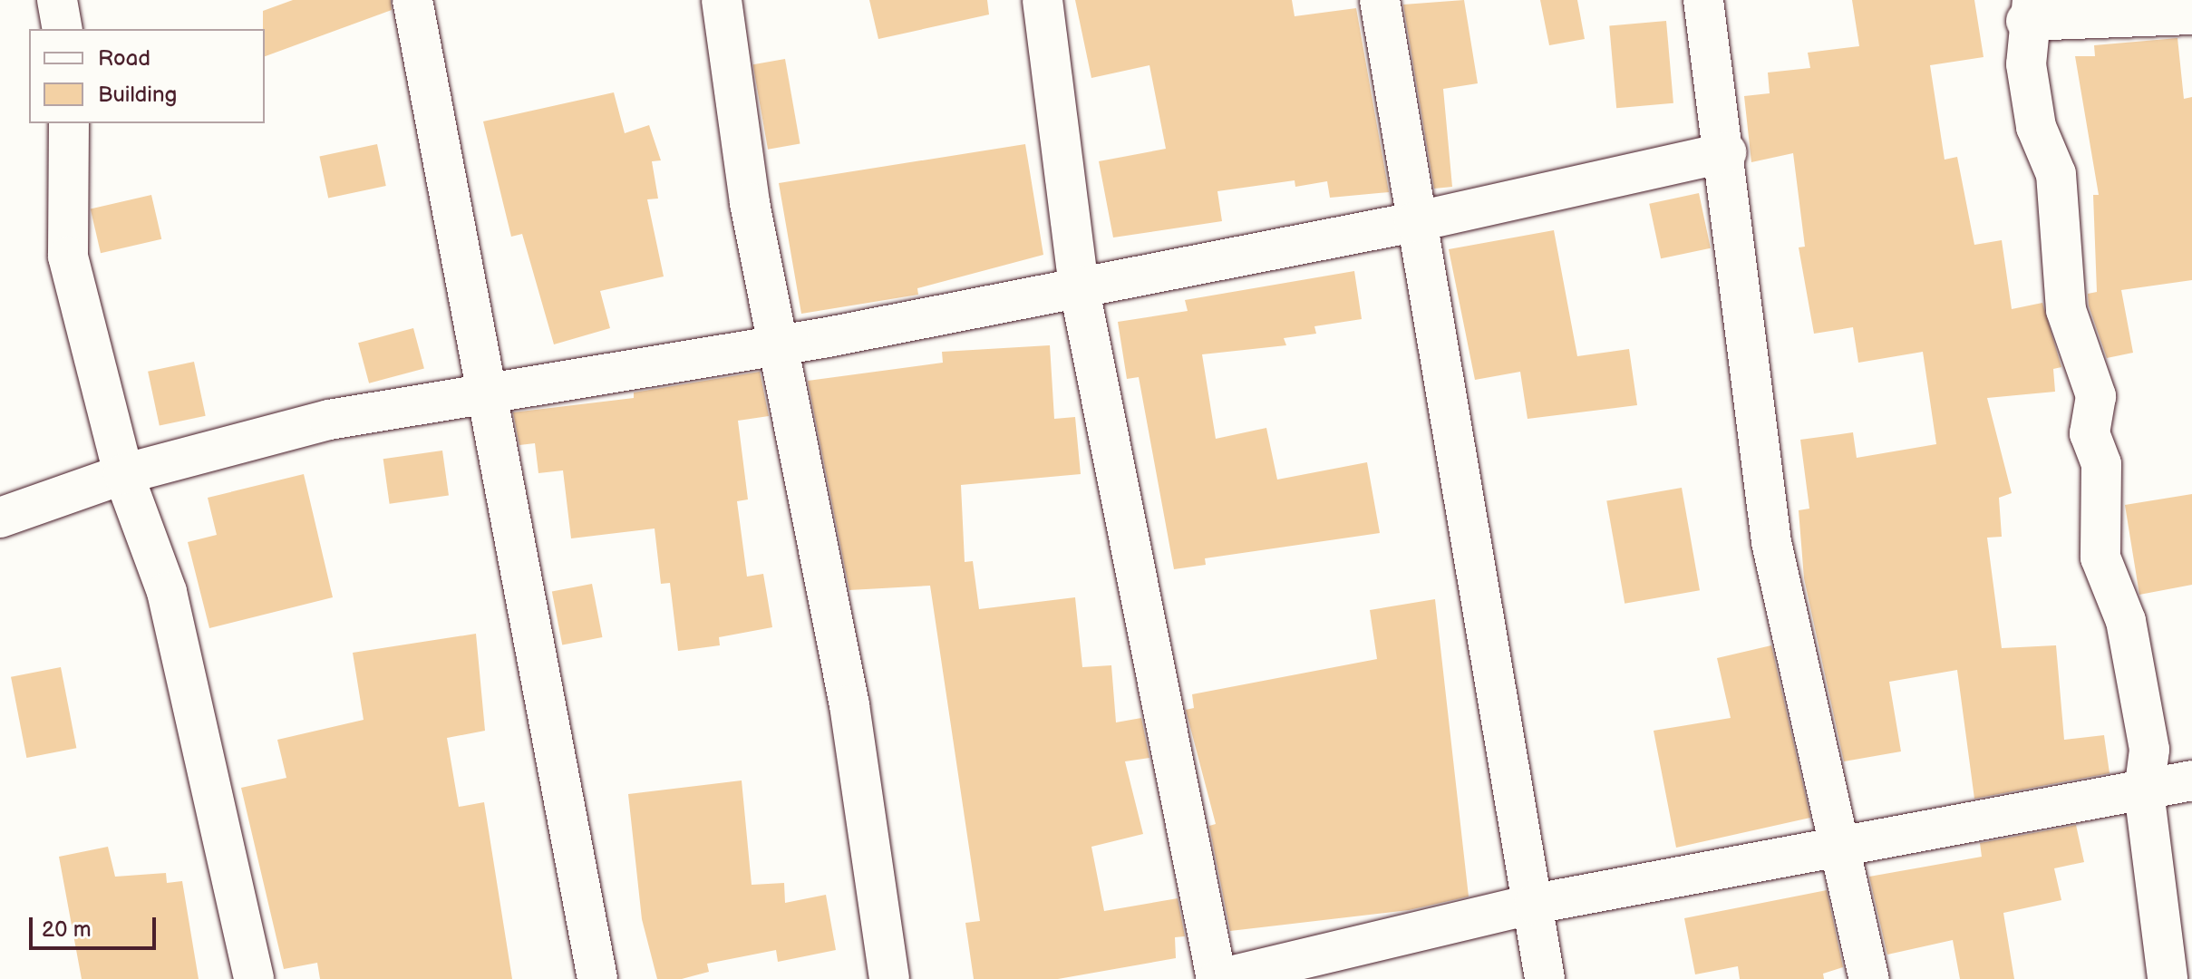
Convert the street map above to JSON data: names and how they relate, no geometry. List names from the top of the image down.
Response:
{
  "legend": ["Road", "Building"],
  "scale_bar": "20 m"
}
